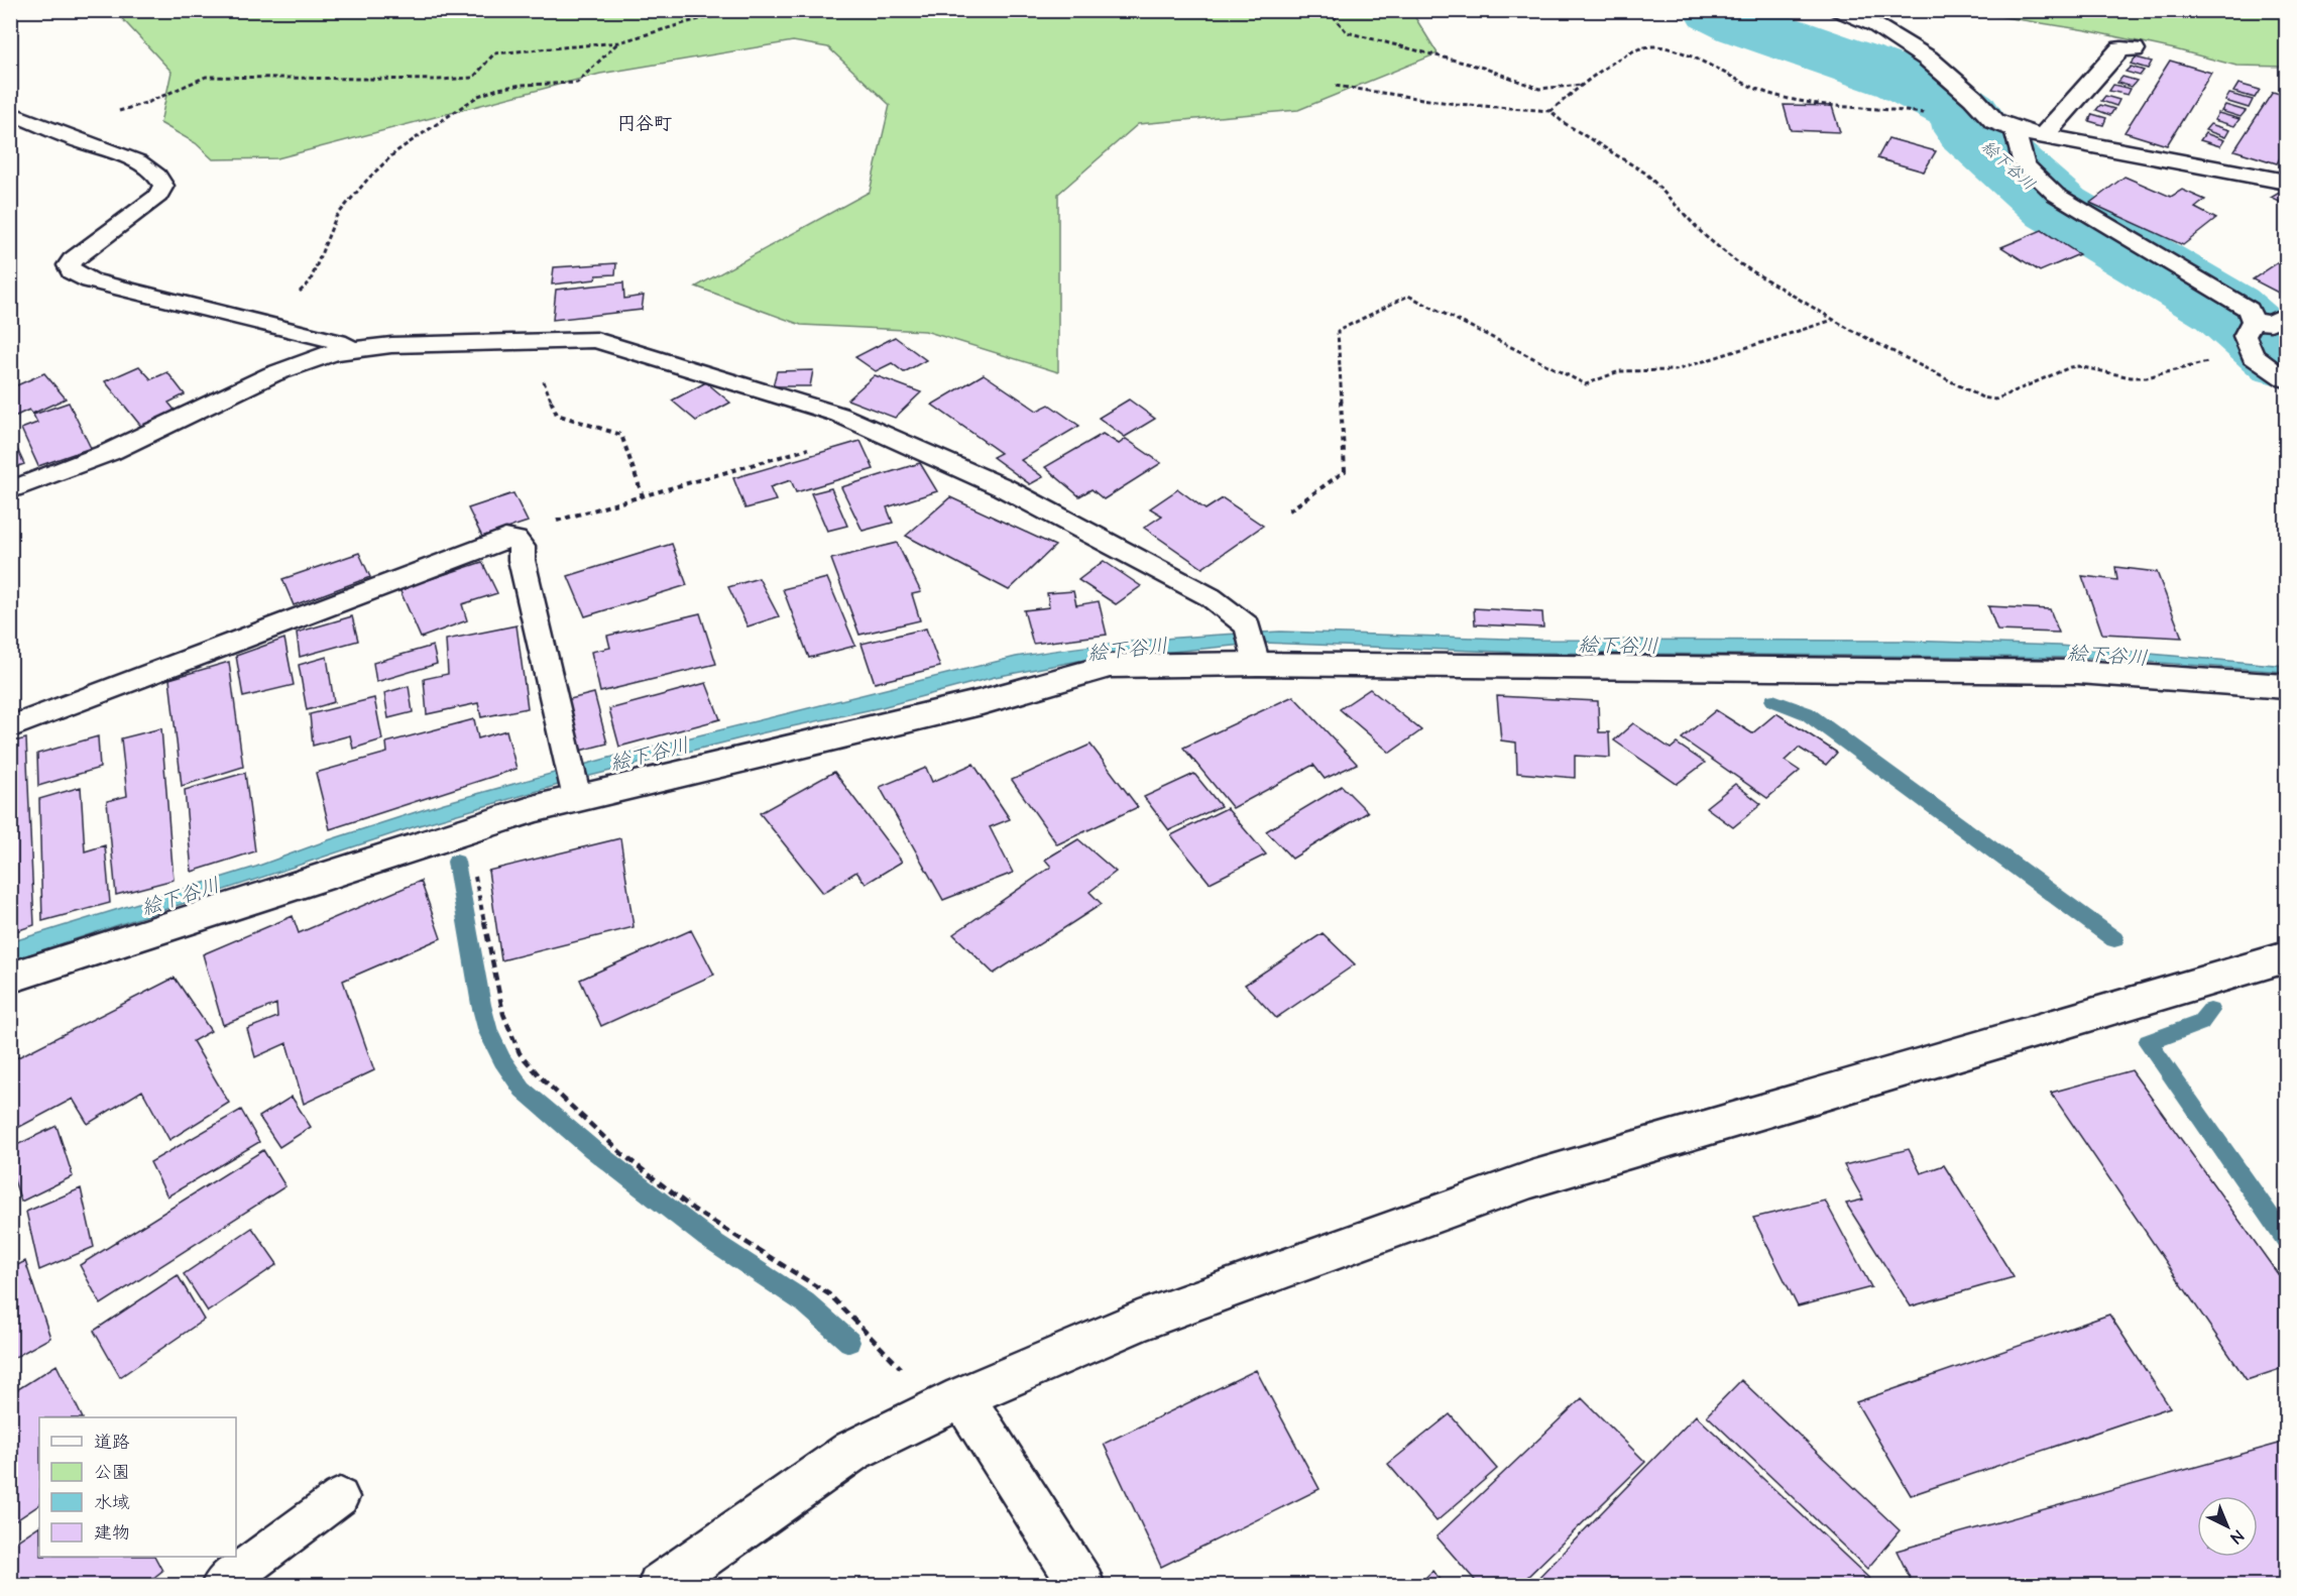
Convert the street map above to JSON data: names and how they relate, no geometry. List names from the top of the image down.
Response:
{
  "districts": ["円谷町"],
  "water": ["絵下谷川"],
  "legend": [
    "道路",
    "公園",
    "水域",
    "建物"
  ],
  "north": "bottom right"
}
